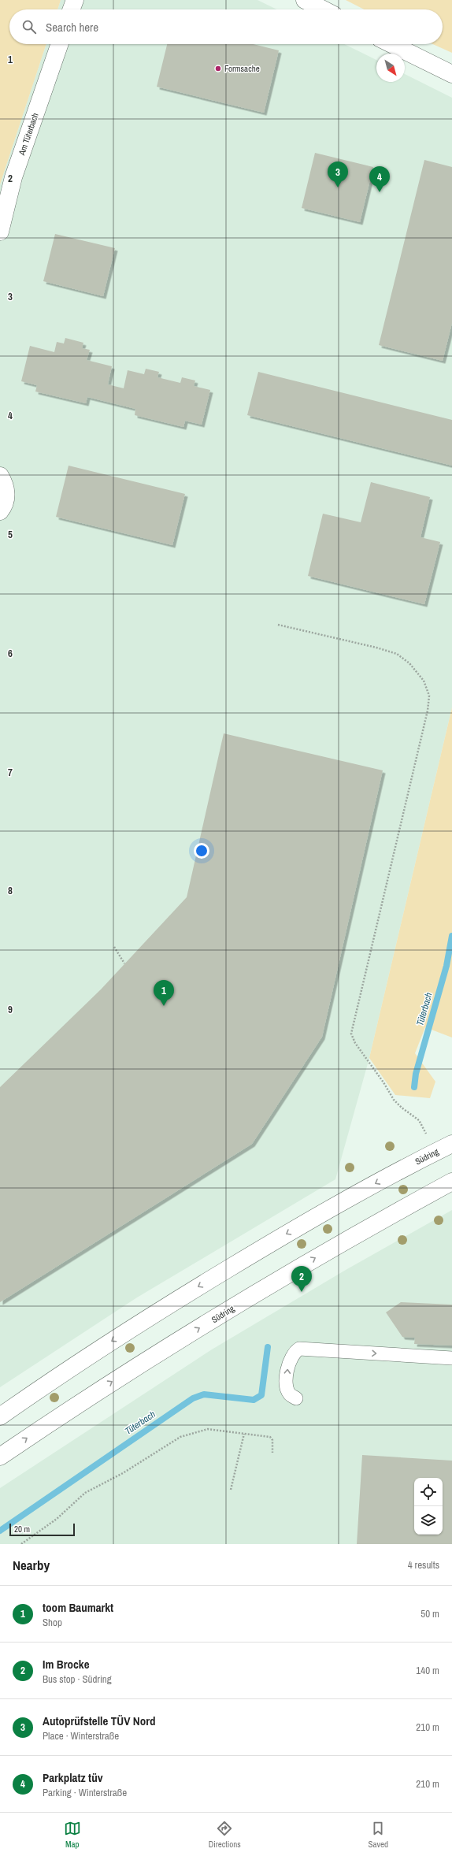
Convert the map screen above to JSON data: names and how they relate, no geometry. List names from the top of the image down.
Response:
{
  "streets": {
    "main road": ["Am Tüterbach", "Südring"]
  },
  "water": ["Tüterbach"],
  "places": ["Formsache"],
  "scale_bar": "20 m",
  "north": "bottom right",
  "page": {
    "search": "Search here",
    "pins": [
      "3",
      "4",
      "1",
      "2"
    ],
    "scale": "20 m",
    "heading": ["Nearby", "4 results"],
    "list": [
      {
        "mark": "1",
        "name": "toom Baumarkt",
        "note": "Shop",
        "value": "50 m"
      },
      {
        "mark": "2",
        "name": "Im Brocke",
        "note": "Bus stop · Südring",
        "value": "140 m"
      },
      {
        "mark": "3",
        "name": "Autoprüfstelle TÜV Nord",
        "note": "Place · Winterstraße",
        "value": "210 m"
      },
      {
        "mark": "4",
        "name": "Parkplatz tüv",
        "note": "Parking · Winterstraße",
        "value": "210 m"
      }
    ],
    "nav": ["Map", "Directions", "Saved"]
  },
  "grid": {
    "rows": [
      "1",
      "2",
      "3",
      "4",
      "5",
      "6",
      "7",
      "8",
      "9"
    ]
  }
}
